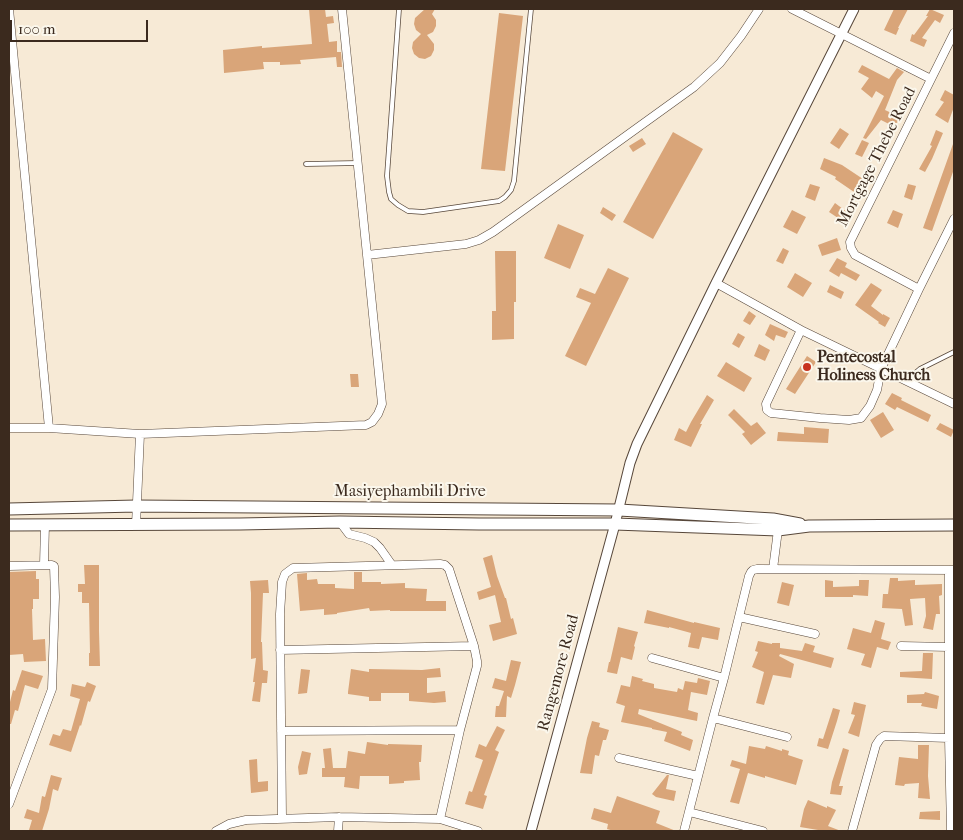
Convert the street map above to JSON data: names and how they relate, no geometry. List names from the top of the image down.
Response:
{
  "streets": {
    "main road": ["Masiyephambili Drive"],
    "street": ["Mortgage Thebe Road", "Rangemore Road"]
  },
  "crossings": [
    ["Masiyephambili Drive", "Rangemore Road"]
  ],
  "places": ["Pentecostal Holiness Church"],
  "scale_bar": "100 m"
}
